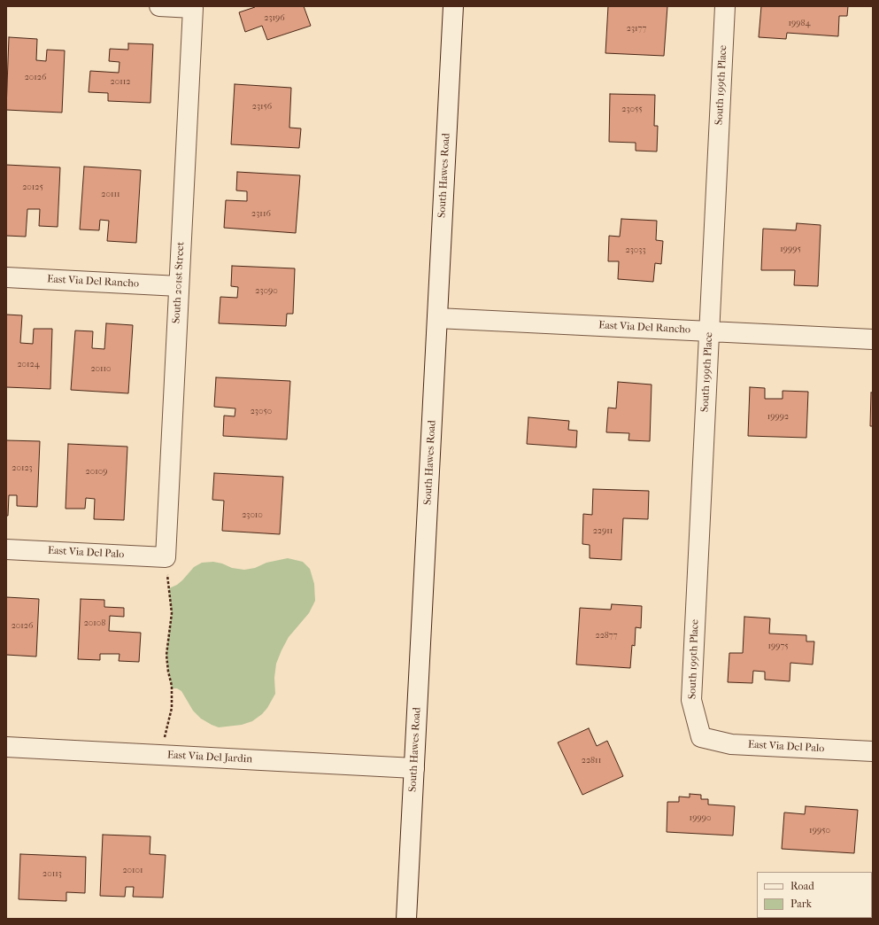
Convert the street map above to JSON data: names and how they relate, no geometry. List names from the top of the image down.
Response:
{
  "streets": {
    "street": [
      "South 199th Place",
      "South Hawes Road",
      "East Via Del Rancho",
      "South 201st Street",
      "East Via Del Palo",
      "East Via Del Jardin"
    ]
  },
  "crossings": [
    ["South 199th Place", "East Via Del Rancho"],
    ["South 199th Place", "East Via Del Palo"],
    ["South Hawes Road", "East Via Del Rancho"],
    ["South Hawes Road", "East Via Del Jardin"],
    ["East Via Del Rancho", "South 201st Street"],
    ["South 201st Street", "East Via Del Palo"]
  ],
  "house_numbers": [
    "23196",
    "19984",
    "23177",
    "20126",
    "20112",
    "23156",
    "23055",
    "20125",
    "20111",
    "23116",
    "19995",
    "23033",
    "23090",
    "20124",
    "20110",
    "23050",
    "19992",
    "20123",
    "20109",
    "23010",
    "22911",
    "20108",
    "20126",
    "22877",
    "19975",
    "22811",
    "19990",
    "19950",
    "20101",
    "20113"
  ],
  "legend": ["Road", "Park"]
}
